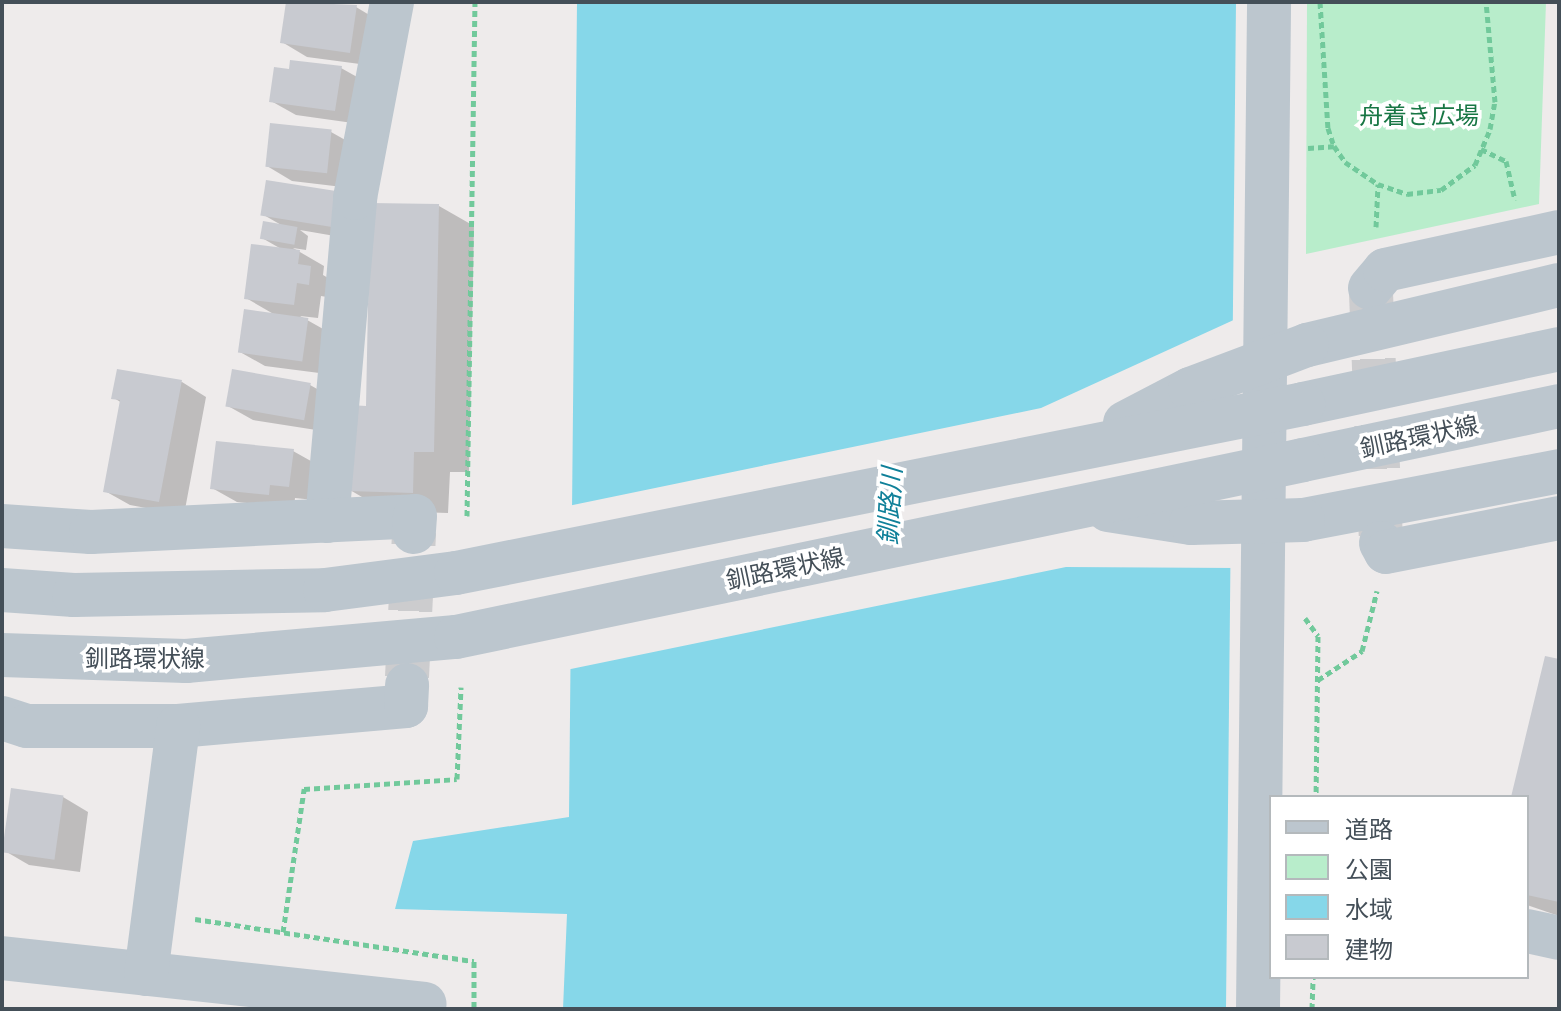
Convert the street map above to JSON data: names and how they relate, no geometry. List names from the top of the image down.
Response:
{
  "streets": {
    "street": ["釧路環状線"]
  },
  "water": ["釧路川"],
  "parks": ["舟着き広場"],
  "legend": [
    "道路",
    "公園",
    "水域",
    "建物"
  ]
}
